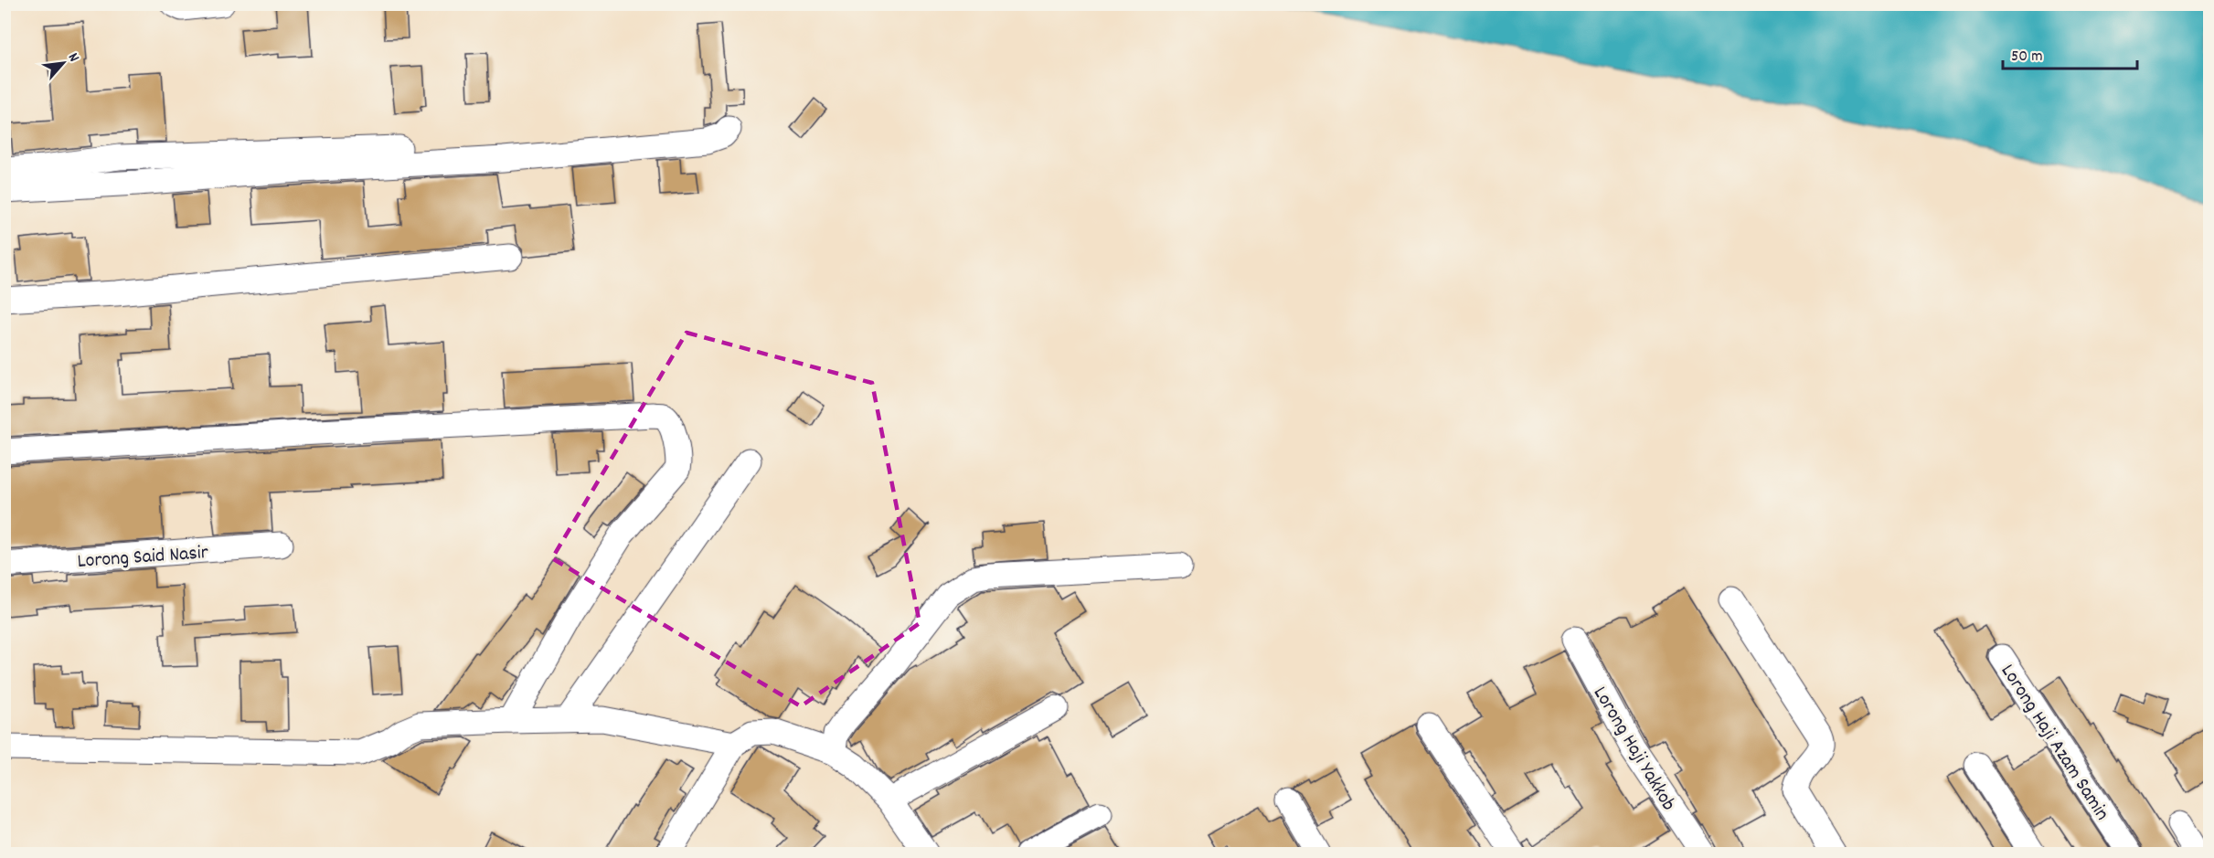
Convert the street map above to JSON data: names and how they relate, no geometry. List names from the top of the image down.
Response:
{
  "streets": {
    "street": ["Lorong Said Nasir", "Lorong Haji Azam Samin", "Lorong Haji Yakkob"]
  },
  "scale_bar": "50 m",
  "north": "top right"
}
